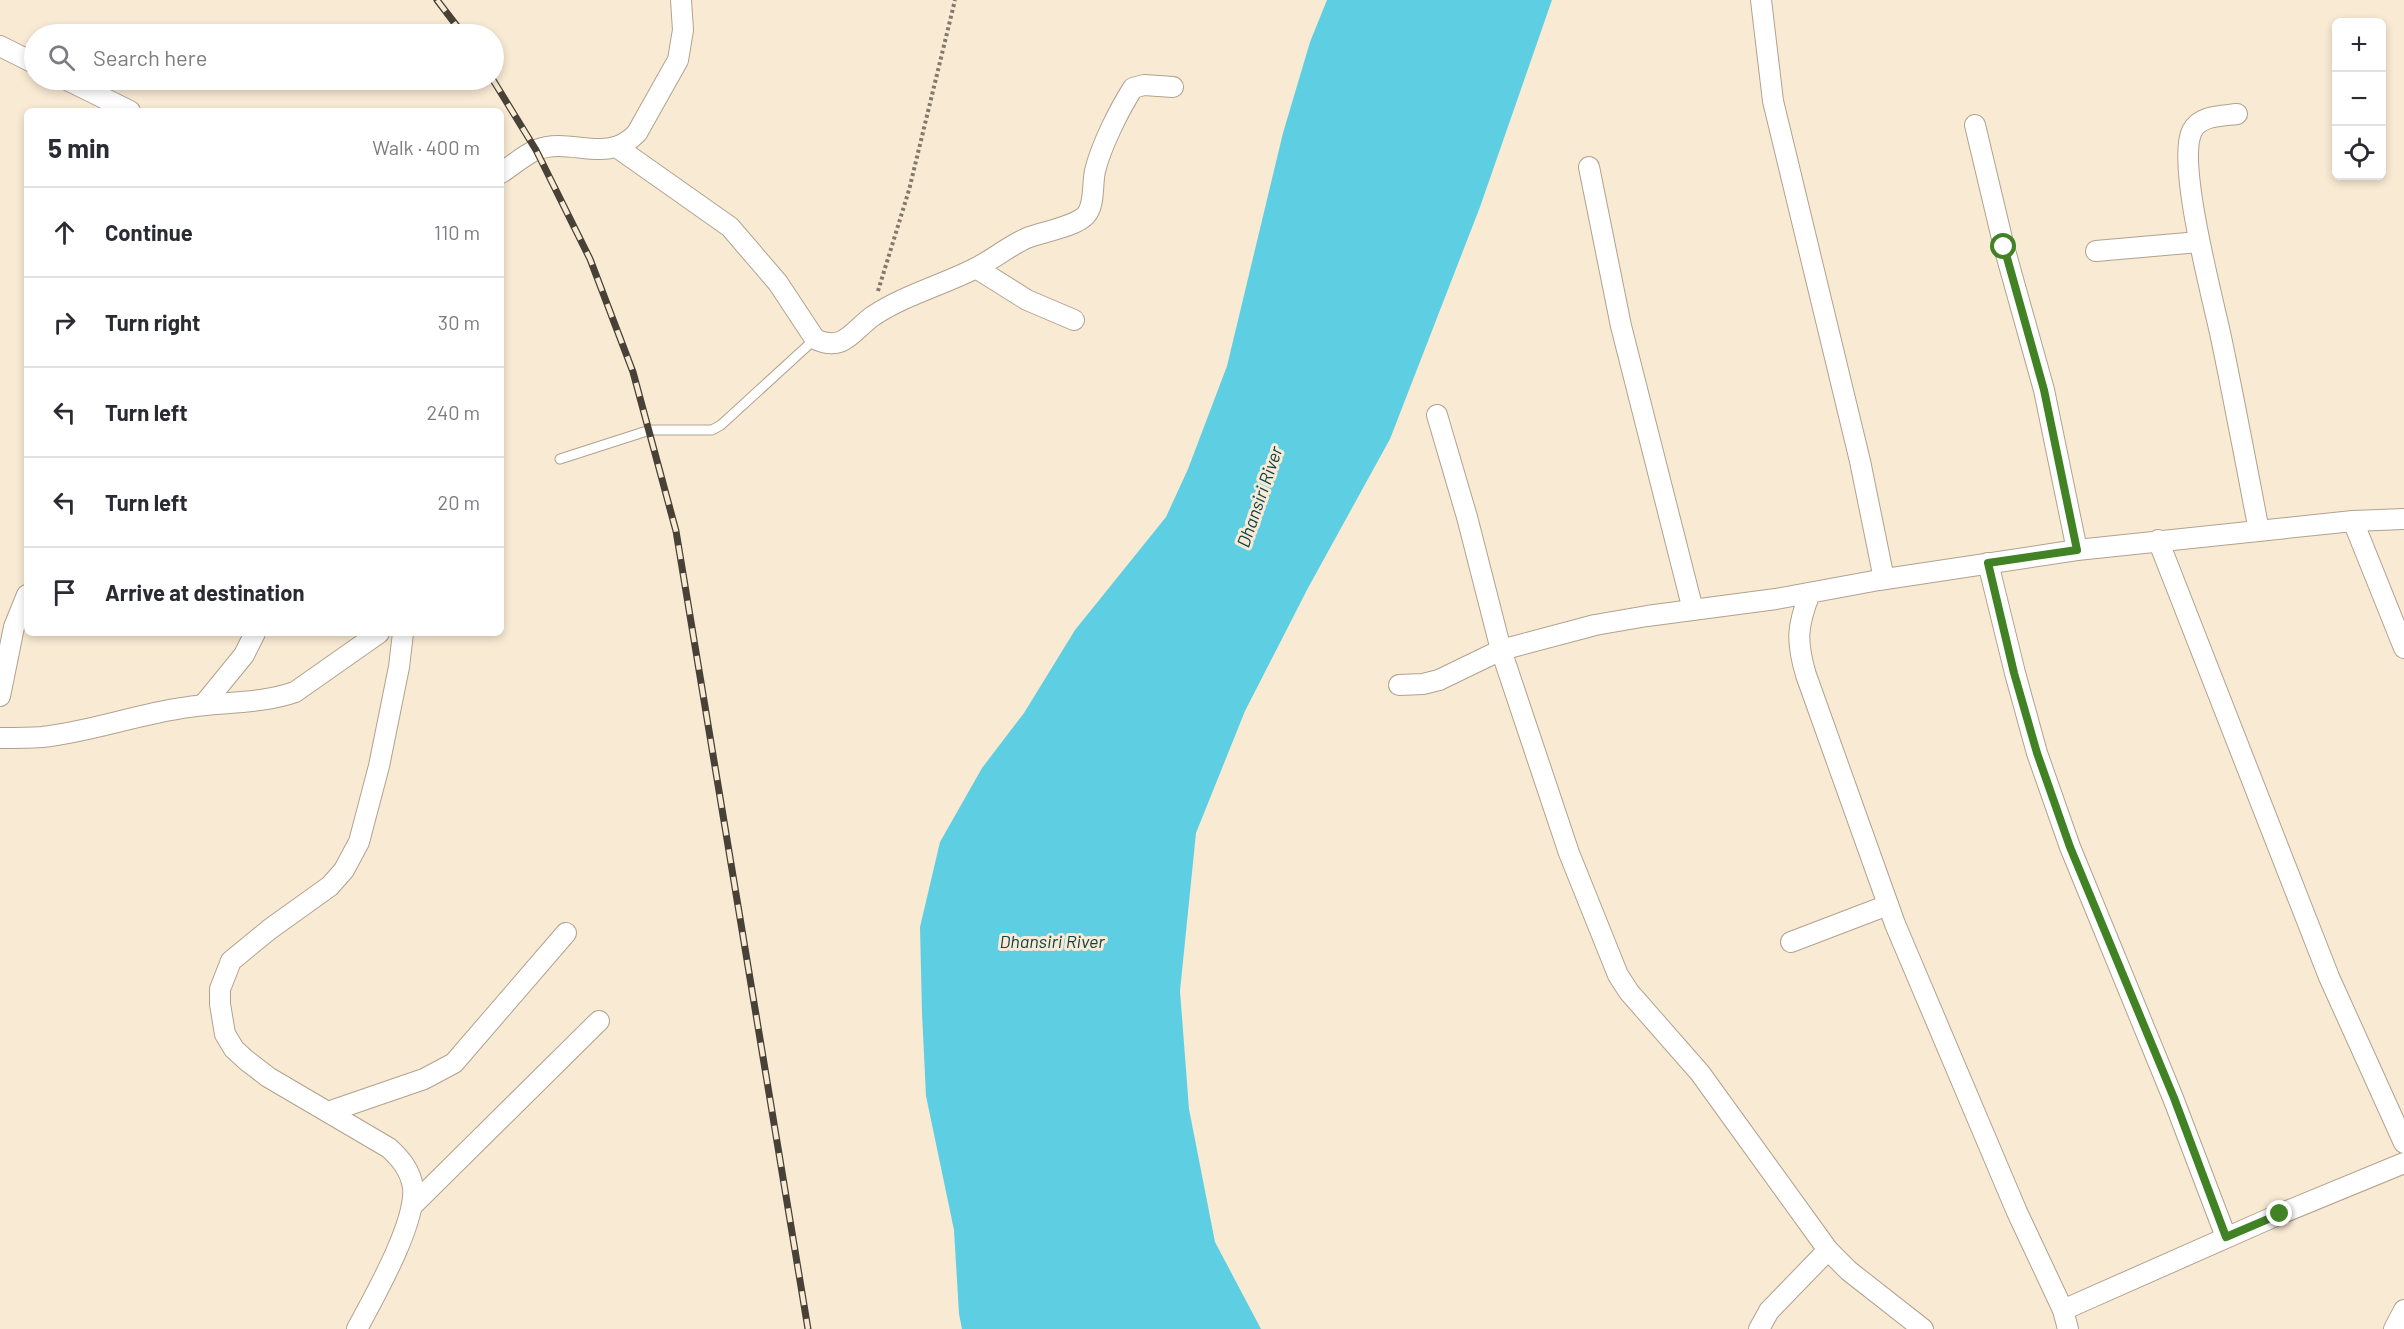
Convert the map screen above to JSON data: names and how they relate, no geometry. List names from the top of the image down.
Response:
{
  "water": ["Dhansiri River"],
  "page": {
    "map_buttons": ["+", "−"],
    "search": "Search here",
    "heading": ["5 min", "Walk · 400 m"],
    "list": [
      ["Continue", "110 m"],
      ["Turn right", "30 m"],
      ["Turn left", "240 m"],
      ["Turn left", "20 m"],
      "Arrive at destination"
    ]
  }
}
